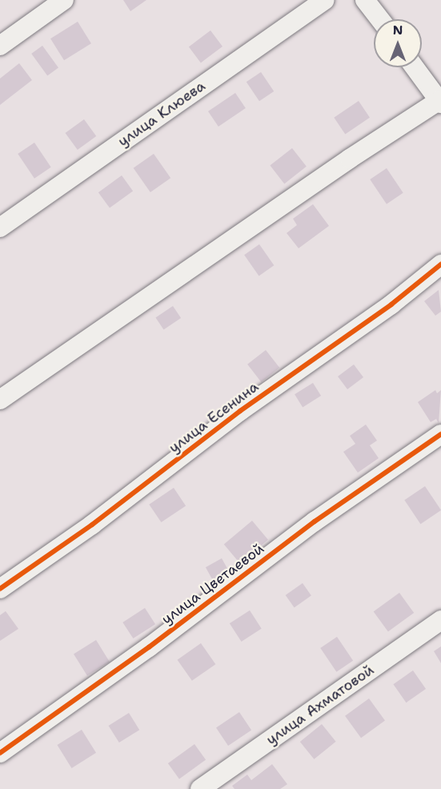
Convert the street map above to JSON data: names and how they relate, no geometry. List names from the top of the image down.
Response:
{
  "streets": {
    "street": [
      "улица Клюева",
      "улица Есенина",
      "улица Цветаевой",
      "улица Ахматовой"
    ]
  },
  "north": "top"
}
